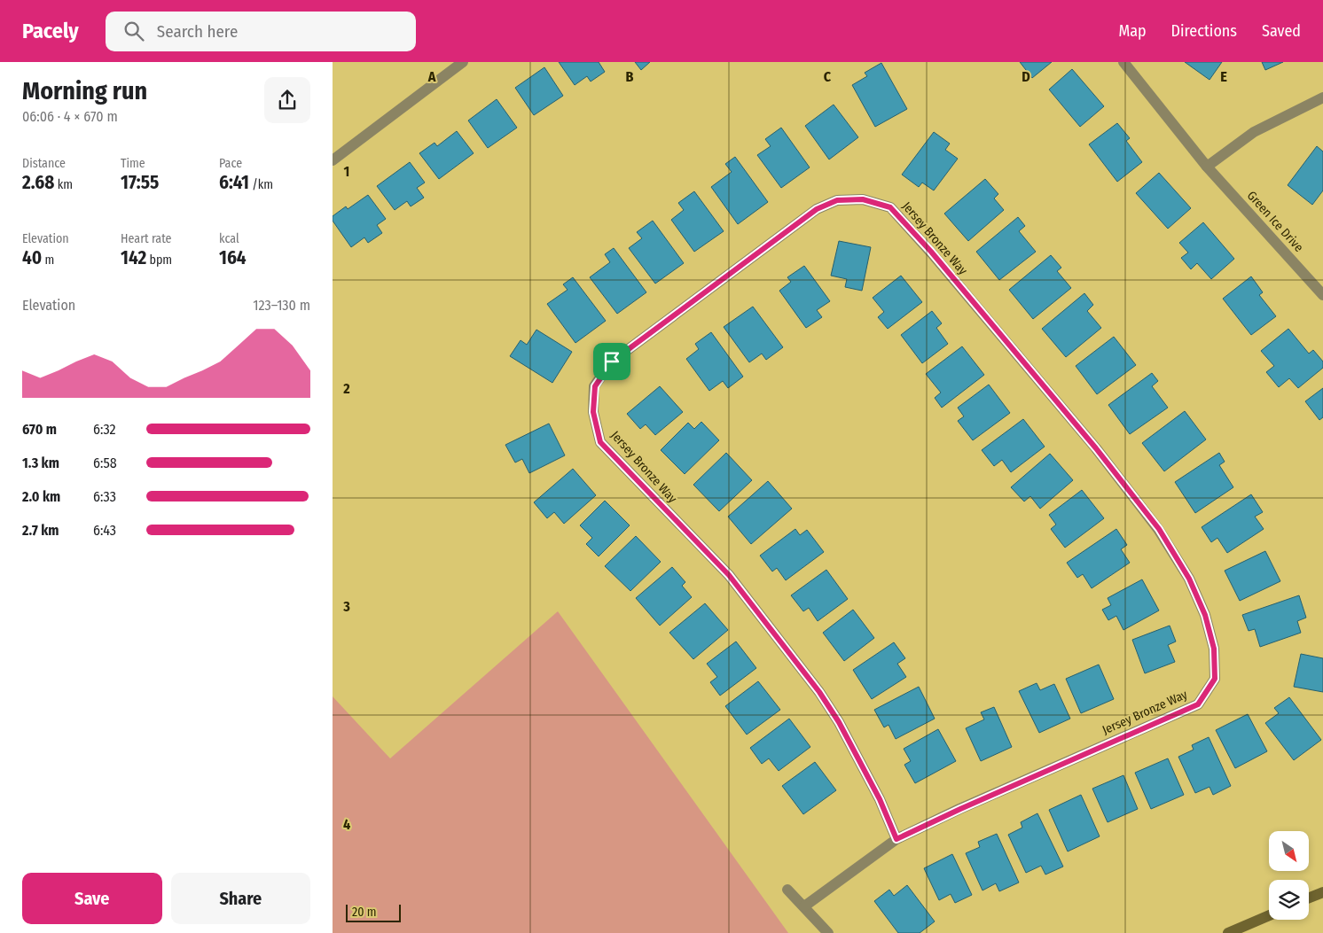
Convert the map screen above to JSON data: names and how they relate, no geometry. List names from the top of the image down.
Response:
{
  "streets": {
    "street": ["Green Ice Drive", "Jersey Bronze Way"]
  },
  "scale_bar": "20 m",
  "north": "bottom right",
  "page": {
    "header": "Pacely",
    "search": "Search here",
    "nav": ["Map", "Directions", "Saved"],
    "heading": ["Morning run", "06:06 · 4 × 670 m"],
    "stats": [
      ["Distance", "2.68 km"],
      ["Time", "17:55"],
      ["Pace", "6:41 /km"],
      ["Elevation", "40 m"],
      ["Heart rate", "142 bpm"],
      ["kcal", "164"]
    ],
    "chart": ["Elevation", "123–130 m"],
    "list": [
      {
        "name": "670 m",
        "note": "6:32"
      },
      {
        "name": "1.3 km",
        "note": "6:58"
      },
      {
        "name": "2.0 km",
        "note": "6:33"
      },
      {
        "name": "2.7 km",
        "note": "6:43"
      }
    ],
    "buttons": ["Save", "Share"],
    "scale": "20 m"
  },
  "grid": {
    "columns": [
      "A",
      "B",
      "C",
      "D",
      "E"
    ],
    "rows": [
      "1",
      "2",
      "3",
      "4"
    ]
  }
}
